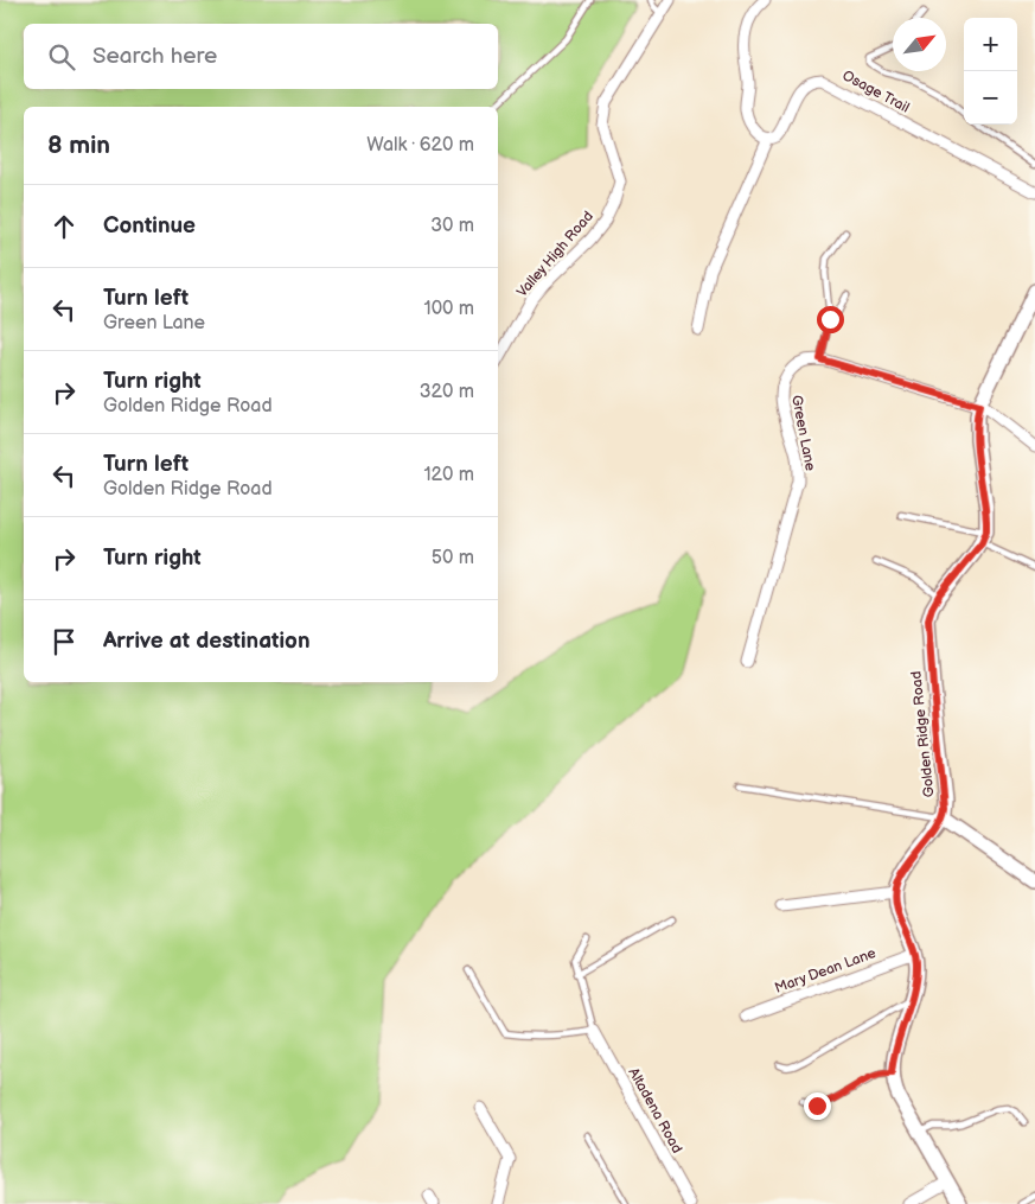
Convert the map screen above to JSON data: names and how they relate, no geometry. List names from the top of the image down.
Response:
{
  "streets": {
    "street": [
      "Osage Trail",
      "Valley High Road",
      "Green Lane",
      "Golden Ridge Road",
      "Mary Dean Lane",
      "Altadena Road"
    ]
  },
  "north": "top right",
  "page": {
    "map_buttons": ["+", "−"],
    "search": "Search here",
    "heading": ["8 min", "Walk · 620 m"],
    "list": [
      ["Continue", "30 m"],
      ["Turn left", "Green Lane", "100 m"],
      ["Turn right", "Golden Ridge Road", "320 m"],
      ["Turn left", "Golden Ridge Road", "120 m"],
      ["Turn right", "50 m"],
      "Arrive at destination"
    ]
  }
}
